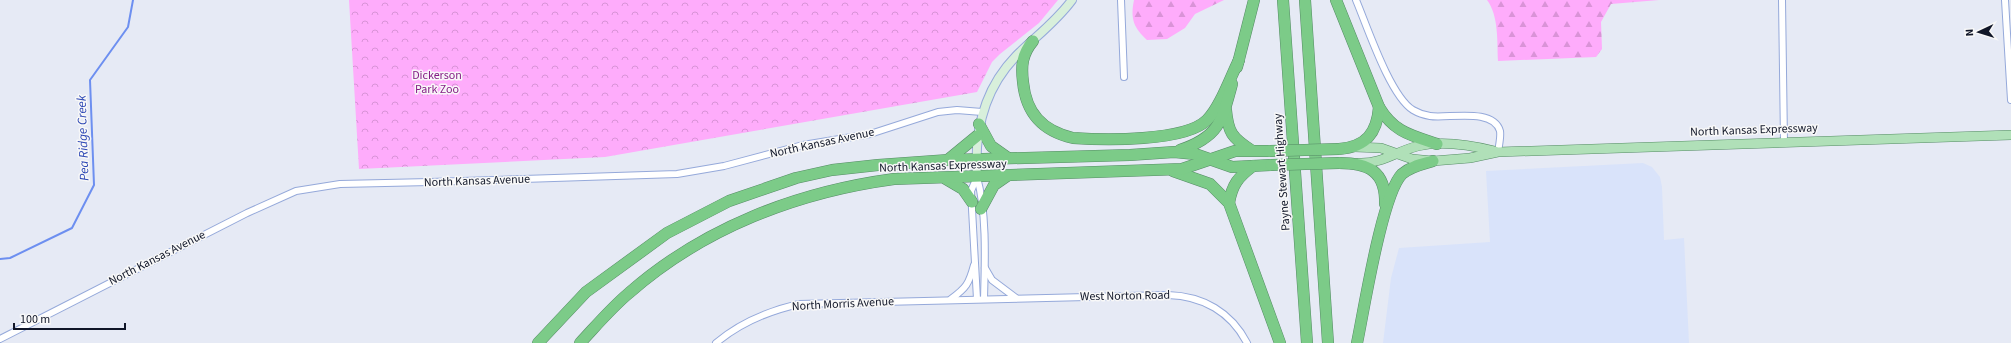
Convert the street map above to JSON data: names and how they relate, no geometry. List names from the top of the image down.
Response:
{
  "streets": {
    "highway": ["North Kansas Expressway", "Payne Stewart Highway"],
    "street": ["North Kansas Avenue", "West Norton Road", "North Morris Avenue"]
  },
  "crossings": [
    ["West Norton Road", "North Morris Avenue"]
  ],
  "water": ["Pea Ridge Creek"],
  "parks": ["Dickerson Park Zoo"],
  "scale_bar": "100 m",
  "north": "left"
}
